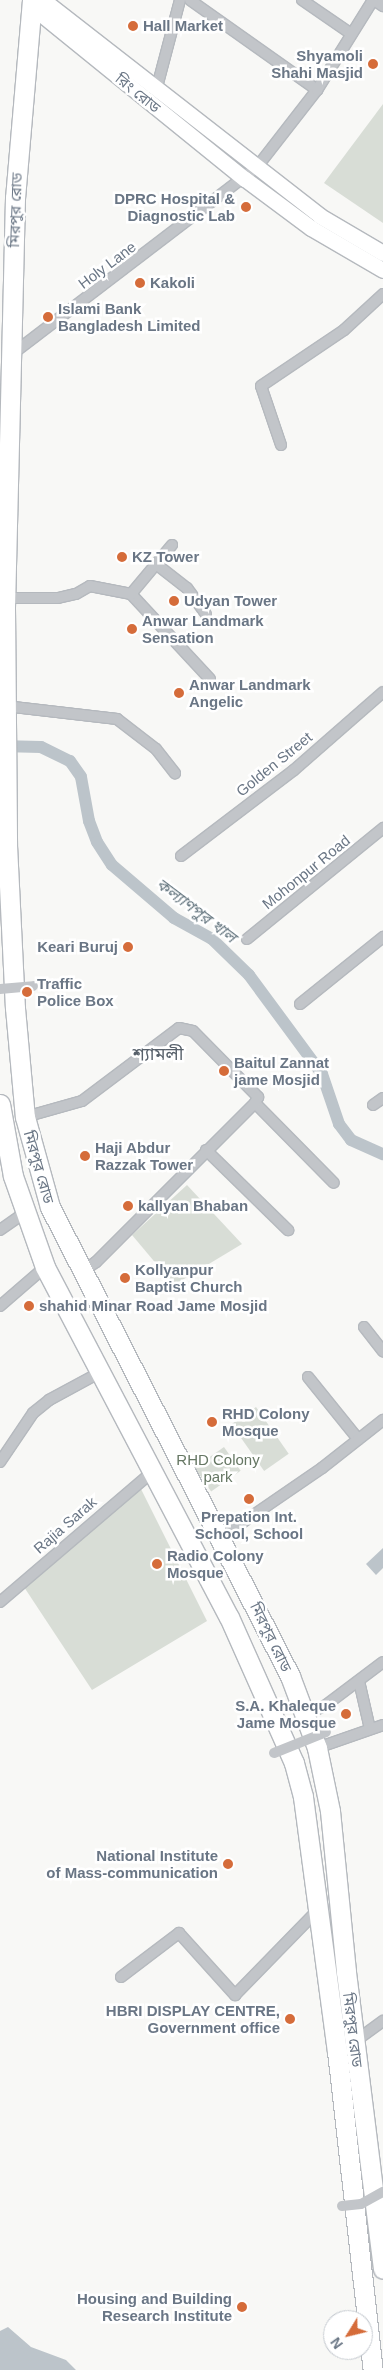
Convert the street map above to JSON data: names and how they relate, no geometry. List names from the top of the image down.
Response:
{
  "streets": {
    "highway": ["মিরপুর রোড"],
    "main road": ["রিং রোড"],
    "street": [
      "Holy Lane",
      "Golden Street",
      "Mohonpur Road",
      "Rajia Sarak"
    ]
  },
  "crossings": [
    ["রিং রোড", "মিরপুর রোড"],
    ["রিং রোড", "Holy Lane"],
    ["মিরপুর রোড", "Holy Lane"],
    ["মিরপুর রোড", "Rajia Sarak"]
  ],
  "districts": ["শ্যামলী"],
  "water": ["কল্যাণপুর খাল"],
  "parks": ["RHD Colony park"],
  "places": [
    "Hall Market",
    "Shyamoli Shahi Masjid",
    "DPRC Hospital & Diagnostic Lab",
    "Kakoli",
    "Islami Bank Bangladesh Limited",
    "KZ Tower",
    "Udyan Tower",
    "Anwar Landmark Sensation",
    "Anwar Landmark Angelic",
    "Keari Buruj",
    "Traffic Police Box",
    "Baitul Zannat jame Mosjid",
    "Haji Abdur Razzak Tower",
    "kallyan Bhaban",
    "Kollyanpur Baptist Church",
    "shahid Minar Road Jame Mosjid",
    "RHD Colony Mosque",
    "Prepation Int. School, School",
    "Radio Colony Mosque",
    "S.A. Khaleque Jame Mosque",
    "National Institute of Mass-communication",
    "HBRI DISPLAY CENTRE, Government office",
    "Housing and Building Research Institute"
  ],
  "north": "bottom left"
}
